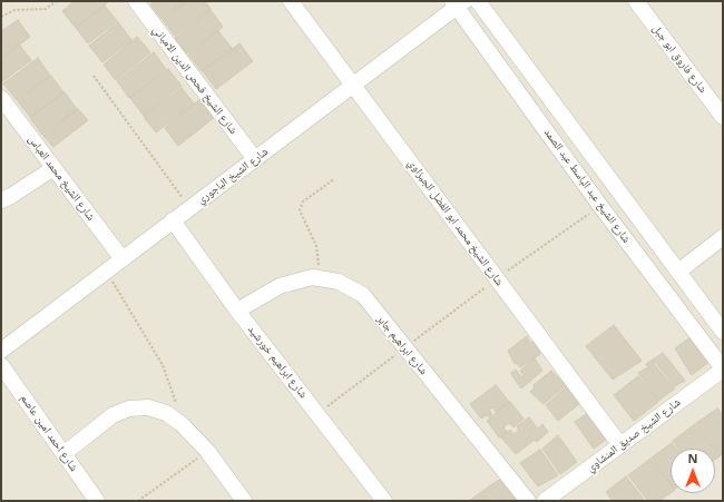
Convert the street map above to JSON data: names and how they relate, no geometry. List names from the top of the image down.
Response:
{
  "streets": {
    "street": [
      "شارع فاروق ابو جبل",
      "شارع الشيخ فحص الدين الامباني",
      "شارع الشيخ الباجوري",
      "شارع الشيخ محمد العباس",
      "شارع الشيخ عبد الباسط عبد الصمد",
      "شارع الشيخ محمد ابو الفضل الجيزاوي",
      "شارع ابراهيم جابر",
      "شارع ابراهيم خورشيد",
      "شارع احمد امين عاصم",
      "شارع الشيخ صديق المنشاوي"
    ]
  },
  "crossings": [
    ["شارع الشيخ فحص الدين الامباني", "شارع الشيخ الباجوري"],
    ["شارع الشيخ الباجوري", "شارع الشيخ محمد العباس"],
    ["شارع الشيخ الباجوري", "شارع الشيخ عبد الباسط عبد الصمد"],
    ["شارع الشيخ الباجوري", "شارع الشيخ محمد ابو الفضل الجيزاوي"],
    ["شارع الشيخ الباجوري", "شارع ابراهيم خورشيد"],
    ["شارع الشيخ عبد الباسط عبد الصمد", "شارع الشيخ صديق المنشاوي"],
    ["شارع الشيخ محمد ابو الفضل الجيزاوي", "شارع الشيخ صديق المنشاوي"],
    ["شارع ابراهيم جابر", "شارع ابراهيم خورشيد"]
  ],
  "north": "top"
}
